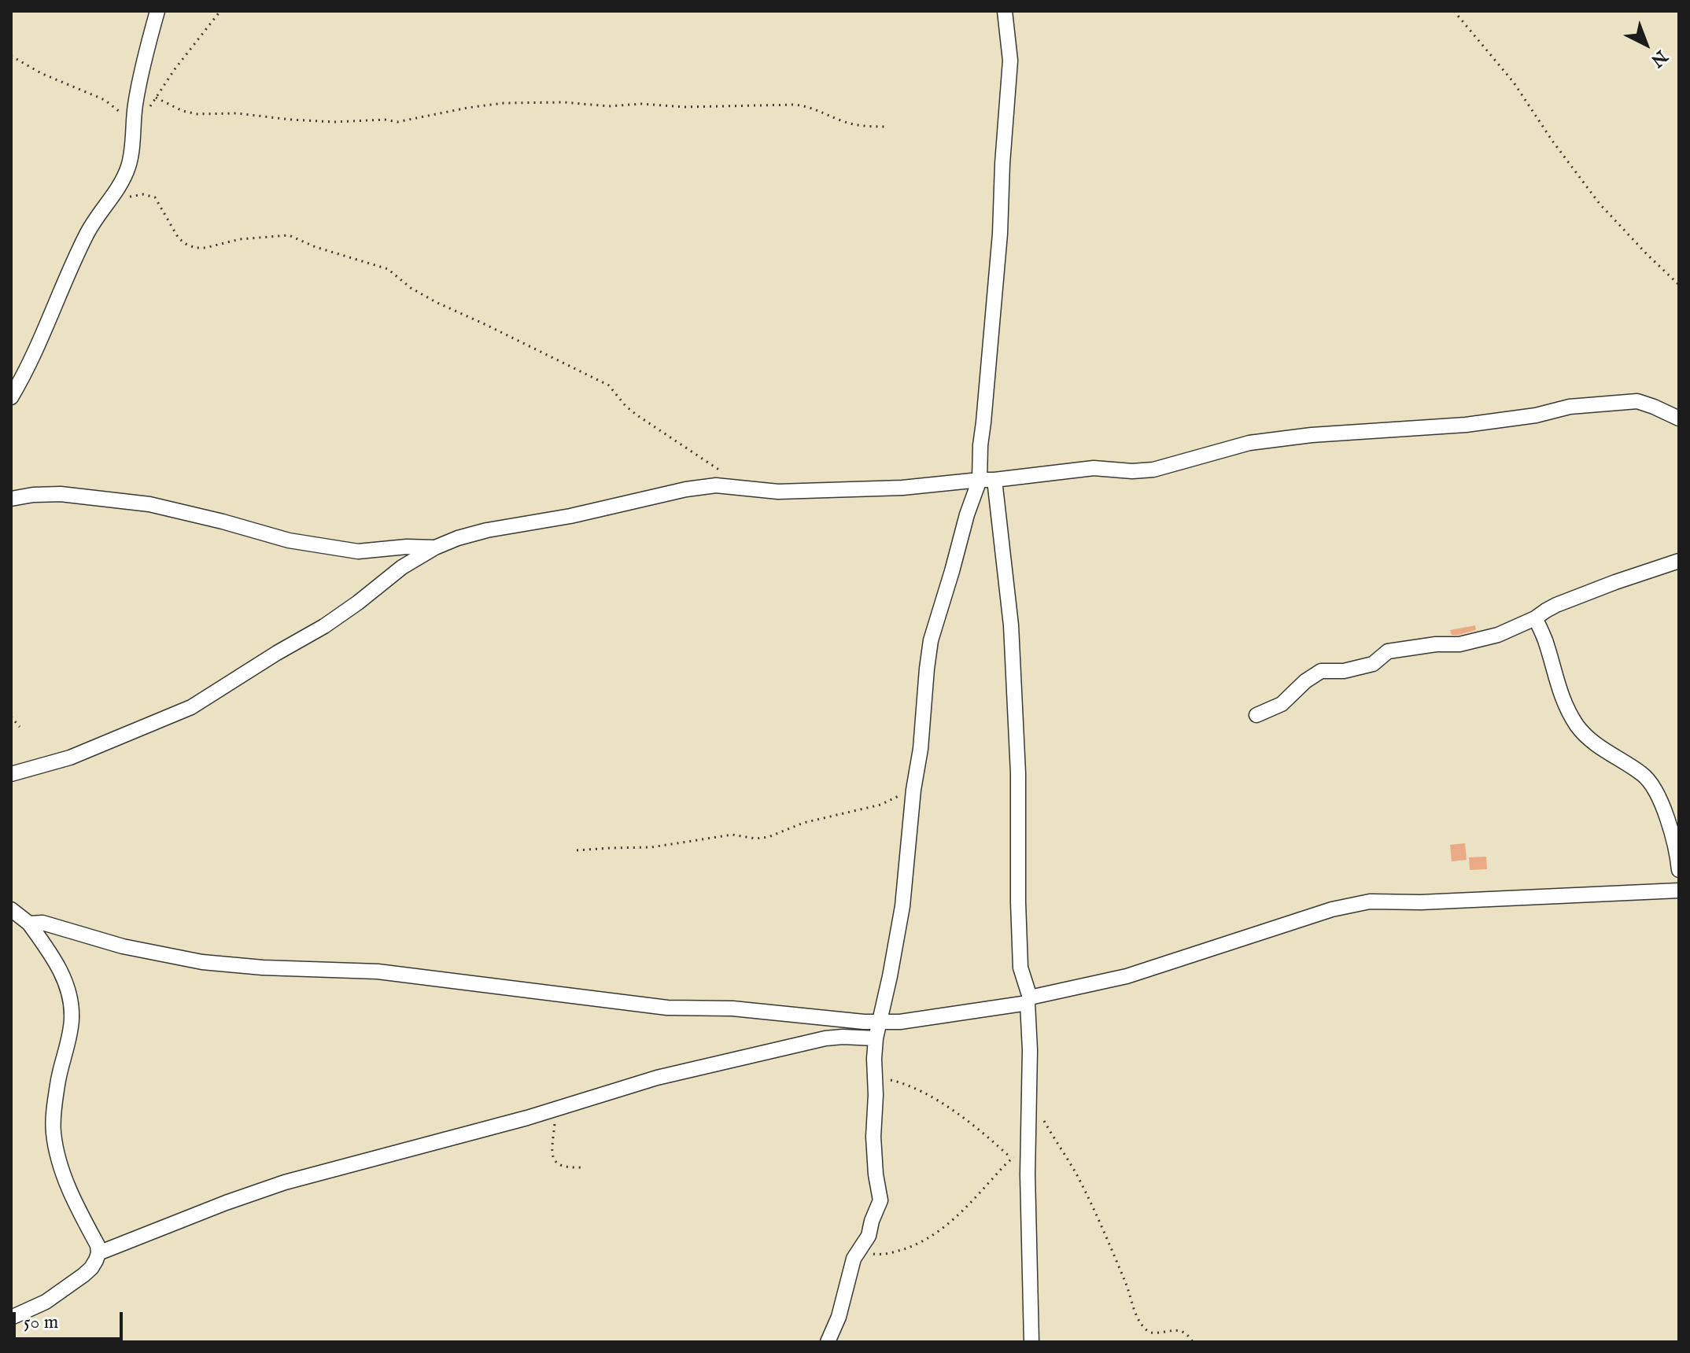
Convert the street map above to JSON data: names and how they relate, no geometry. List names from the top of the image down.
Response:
{
  "scale_bar": "50 m",
  "north": "bottom right"
}
